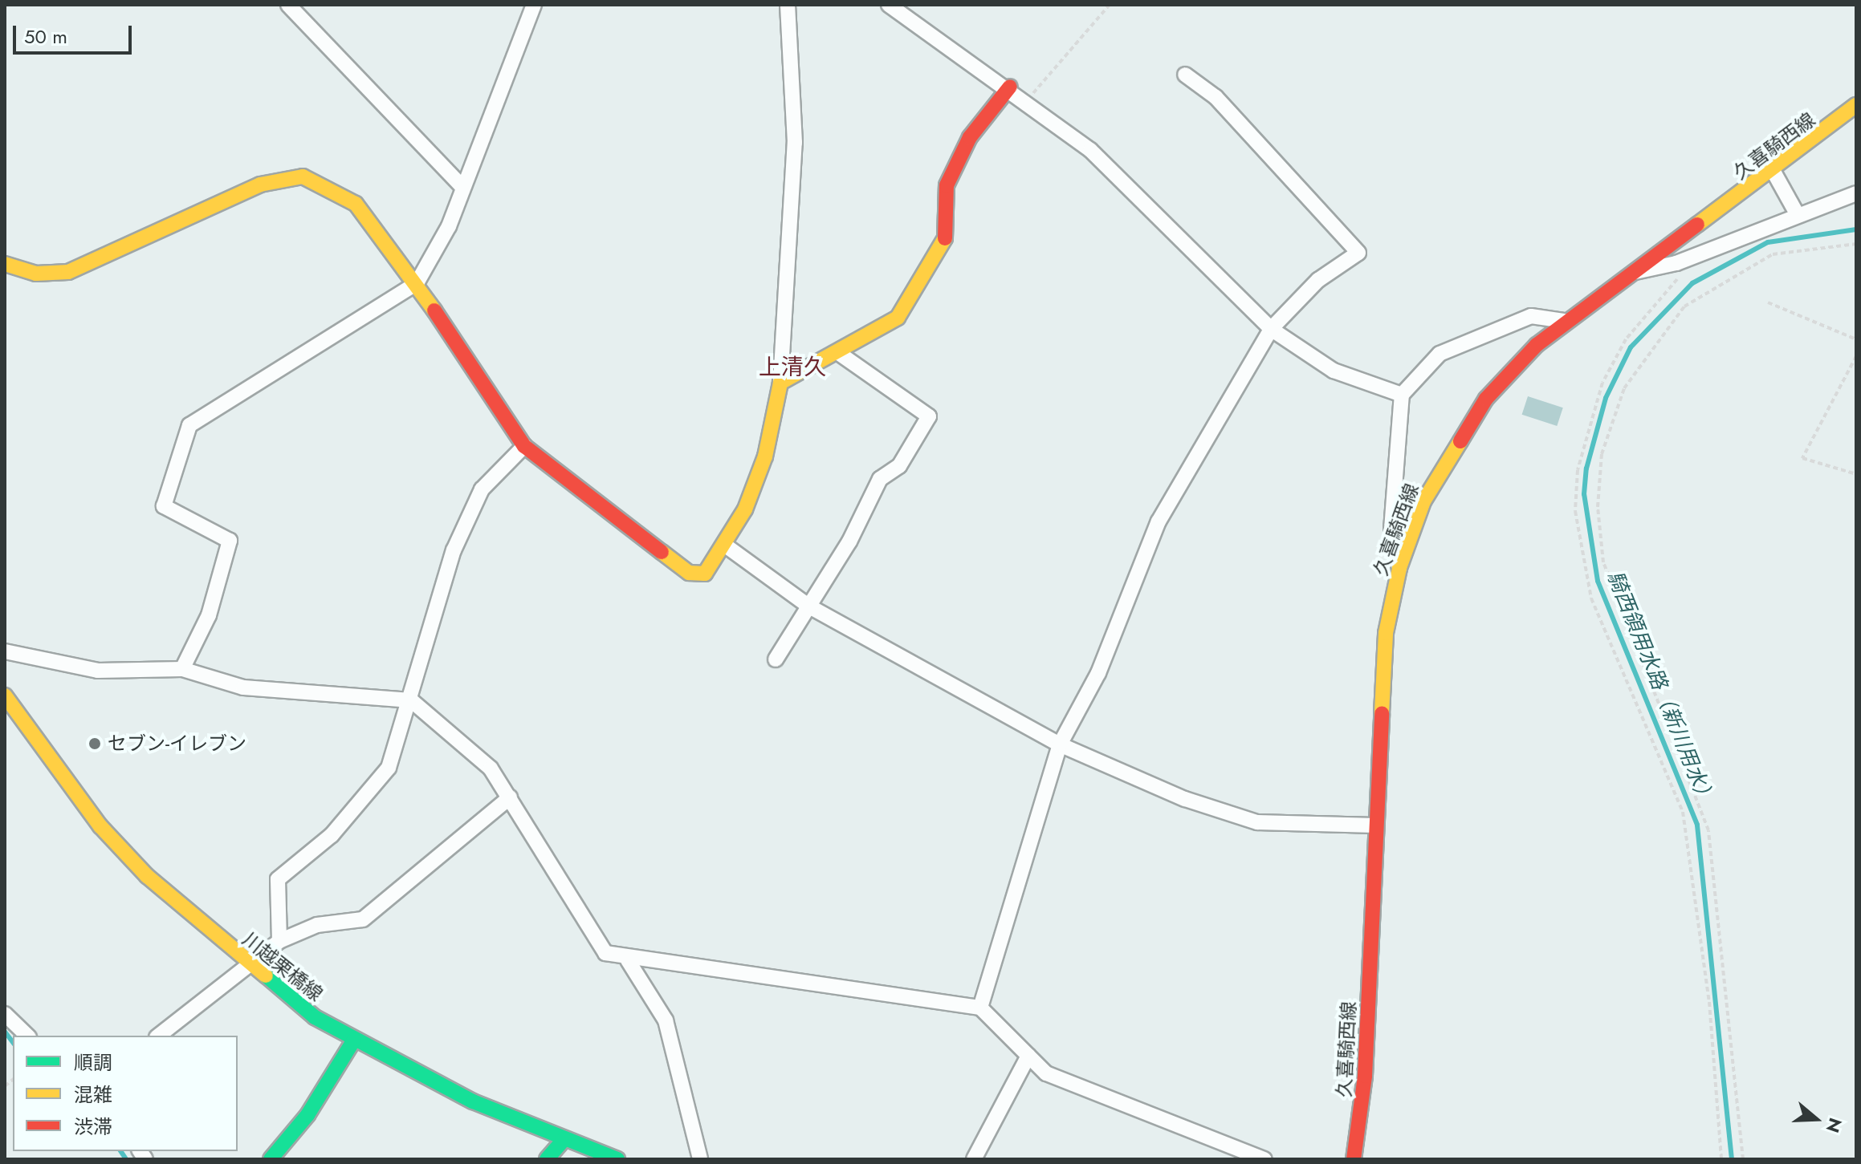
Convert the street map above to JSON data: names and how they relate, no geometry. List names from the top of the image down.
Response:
{
  "streets": {
    "main road": ["久喜騎西線", "川越栗橋線"]
  },
  "districts": ["上清久"],
  "water": ["騎西領用水路（新川用水）"],
  "places": ["セブン-イレブン"],
  "legend": ["順調", "混雑", "渋滞"],
  "scale_bar": "50 m",
  "north": "right"
}
